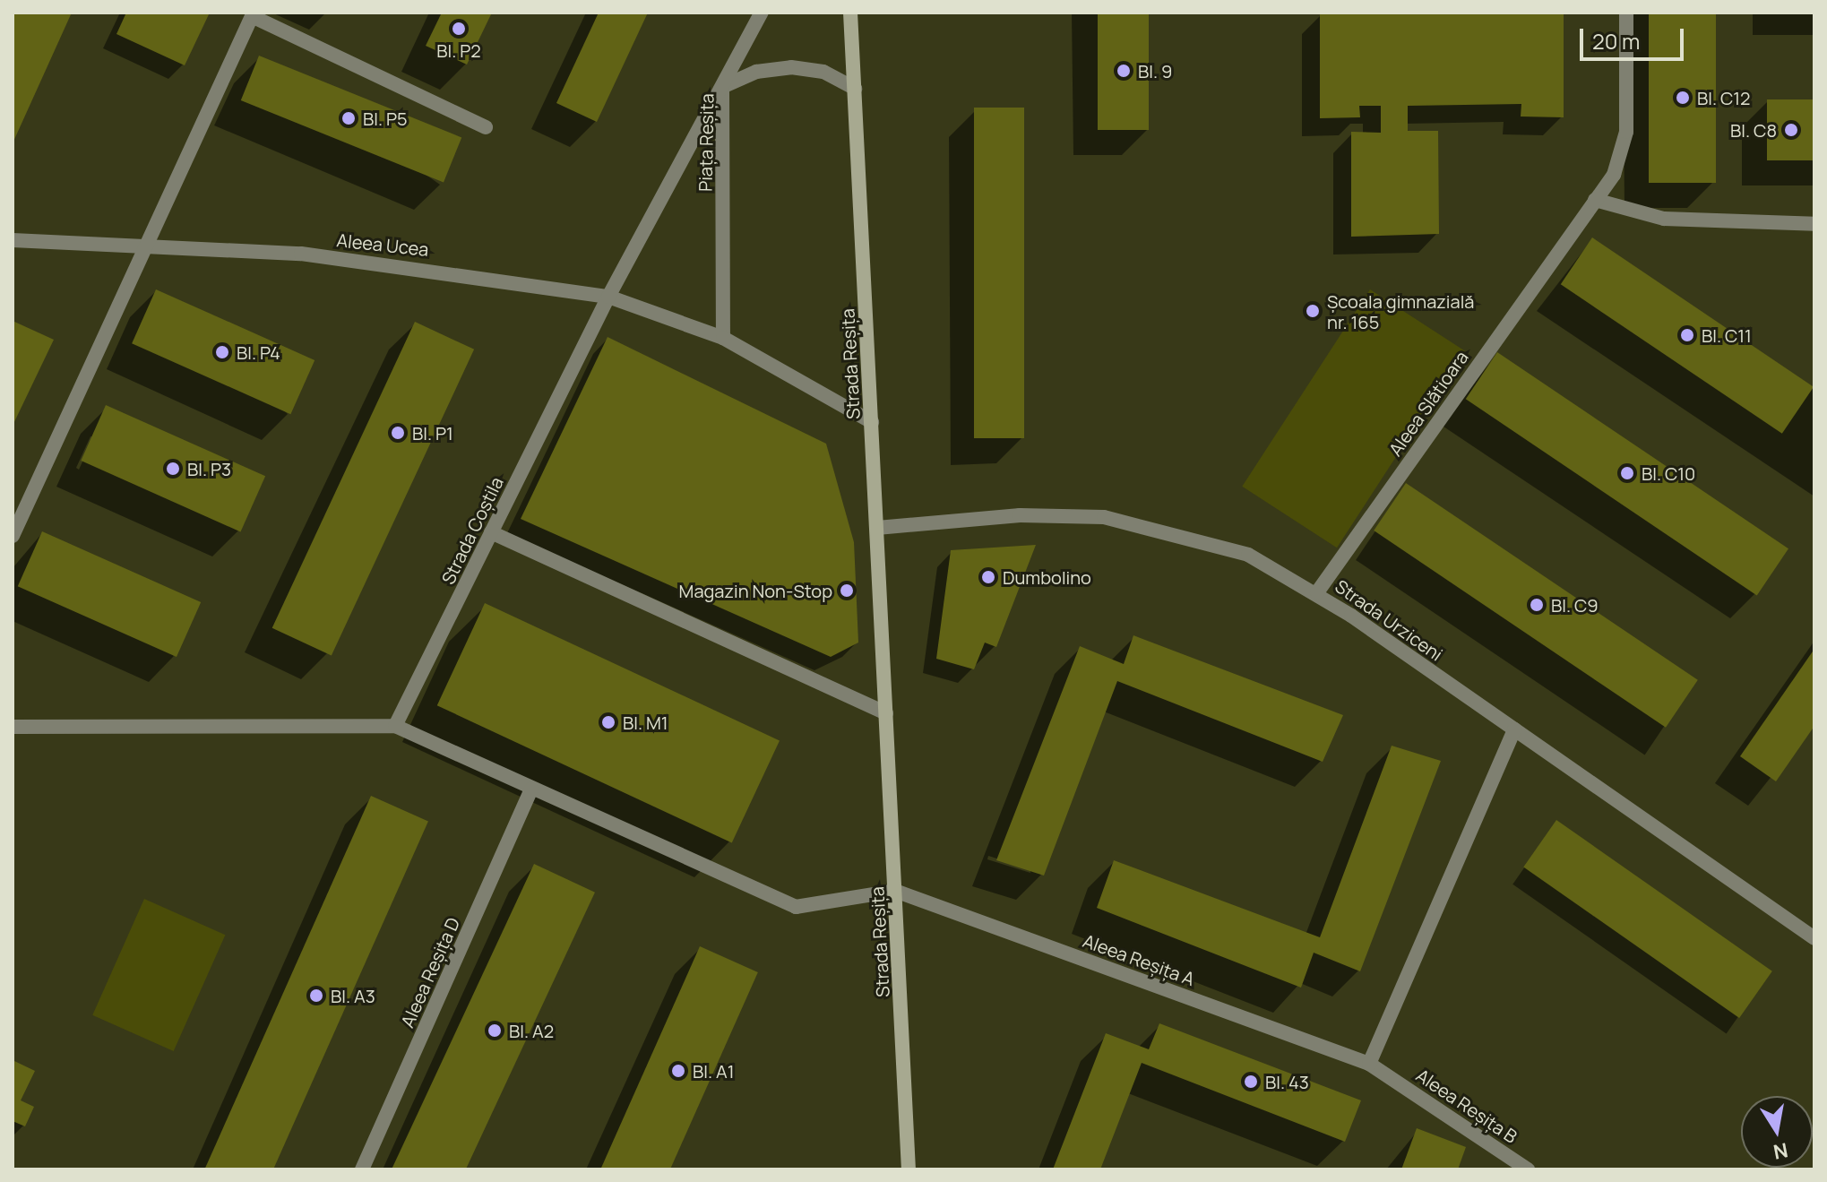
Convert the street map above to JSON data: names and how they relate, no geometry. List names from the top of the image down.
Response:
{
  "streets": {
    "street": [
      "Piața Reșița",
      "Aleea Ucea",
      "Strada Reșița",
      "Aleea Slătioara",
      "Strada Coștila",
      "Strada Urziceni",
      "Aleea Reșița A",
      "Aleea Reșița D",
      "Aleea Reșița B"
    ]
  },
  "crossings": [
    ["Piața Reșița", "Strada Reșița"],
    ["Piața Reșița", "Strada Coștila"],
    ["Aleea Ucea", "Strada Coștila"],
    ["Strada Reșița", "Strada Urziceni"],
    ["Strada Reșița", "Aleea Reșița A"],
    ["Aleea Slătioara", "Strada Urziceni"],
    ["Aleea Reșița A", "Aleea Reșița B"]
  ],
  "places": [
    "Bl. P2",
    "Bl. 9",
    "Bl. C12",
    "Bl. P5",
    "Bl. C8",
    "Școala gimnazială nr. 165",
    "Bl. C11",
    "Bl. P4",
    "Bl. P1",
    "Bl. P3",
    "Bl. C10",
    "Dumbolino",
    "Magazin Non-Stop",
    "Bl. C9",
    "Bl. M1",
    "Bl. A3",
    "Bl. A2",
    "Bl. A1",
    "Bl. 43"
  ],
  "scale_bar": "20 m",
  "north": "bottom"
}
